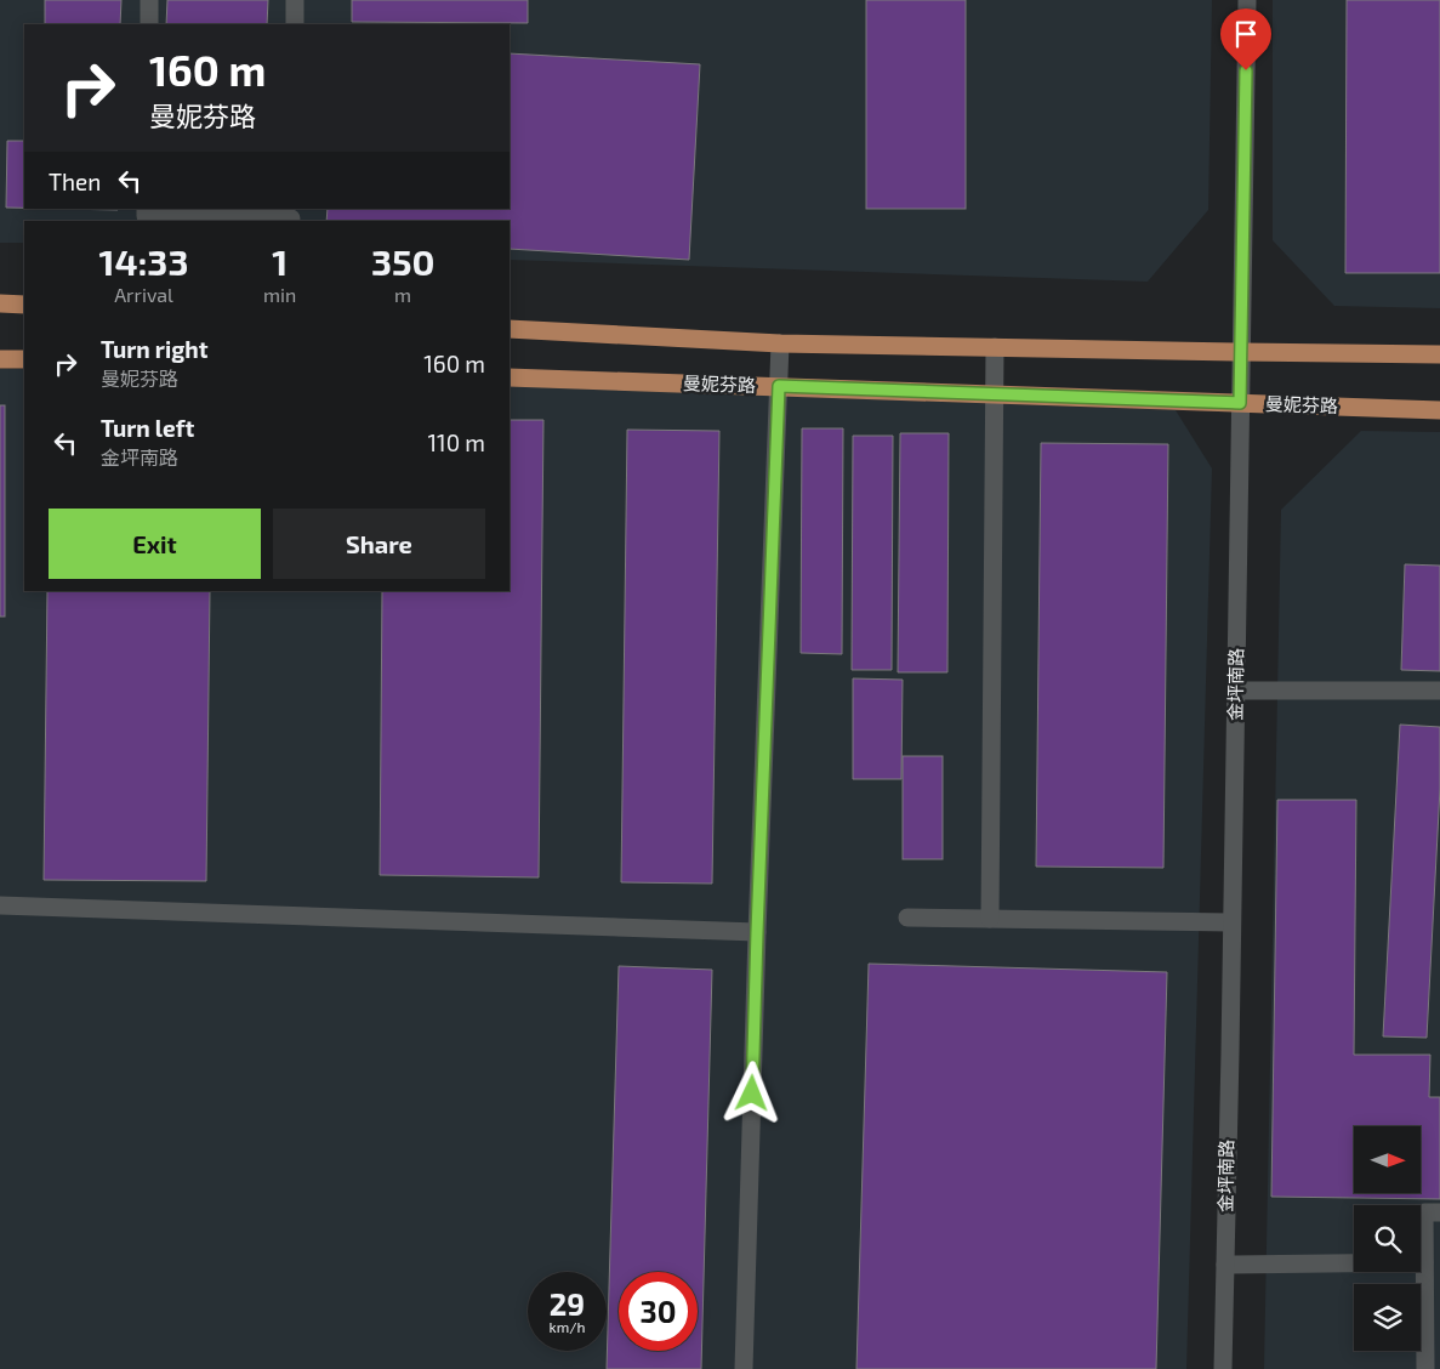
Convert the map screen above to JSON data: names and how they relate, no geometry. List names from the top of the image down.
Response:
{
  "streets": {
    "main road": ["曼妮芬路"],
    "street": ["金坪南路"]
  },
  "crossings": [
    ["曼妮芬路", "金坪南路"]
  ],
  "north": "right",
  "page": {
    "turn": ["160 m", "曼妮芬路"],
    "then": "Then",
    "eta": [
      "14:33",
      "Arrival",
      "1",
      "min",
      "350",
      "m"
    ],
    "list": [
      {
        "name": "Turn right",
        "note": "曼妮芬路",
        "value": "160 m"
      },
      {
        "name": "Turn left",
        "note": "金坪南路",
        "value": "110 m"
      }
    ],
    "buttons": ["Exit", "Share"],
    "speed": "29 km/h",
    "limit": "30"
  }
}
